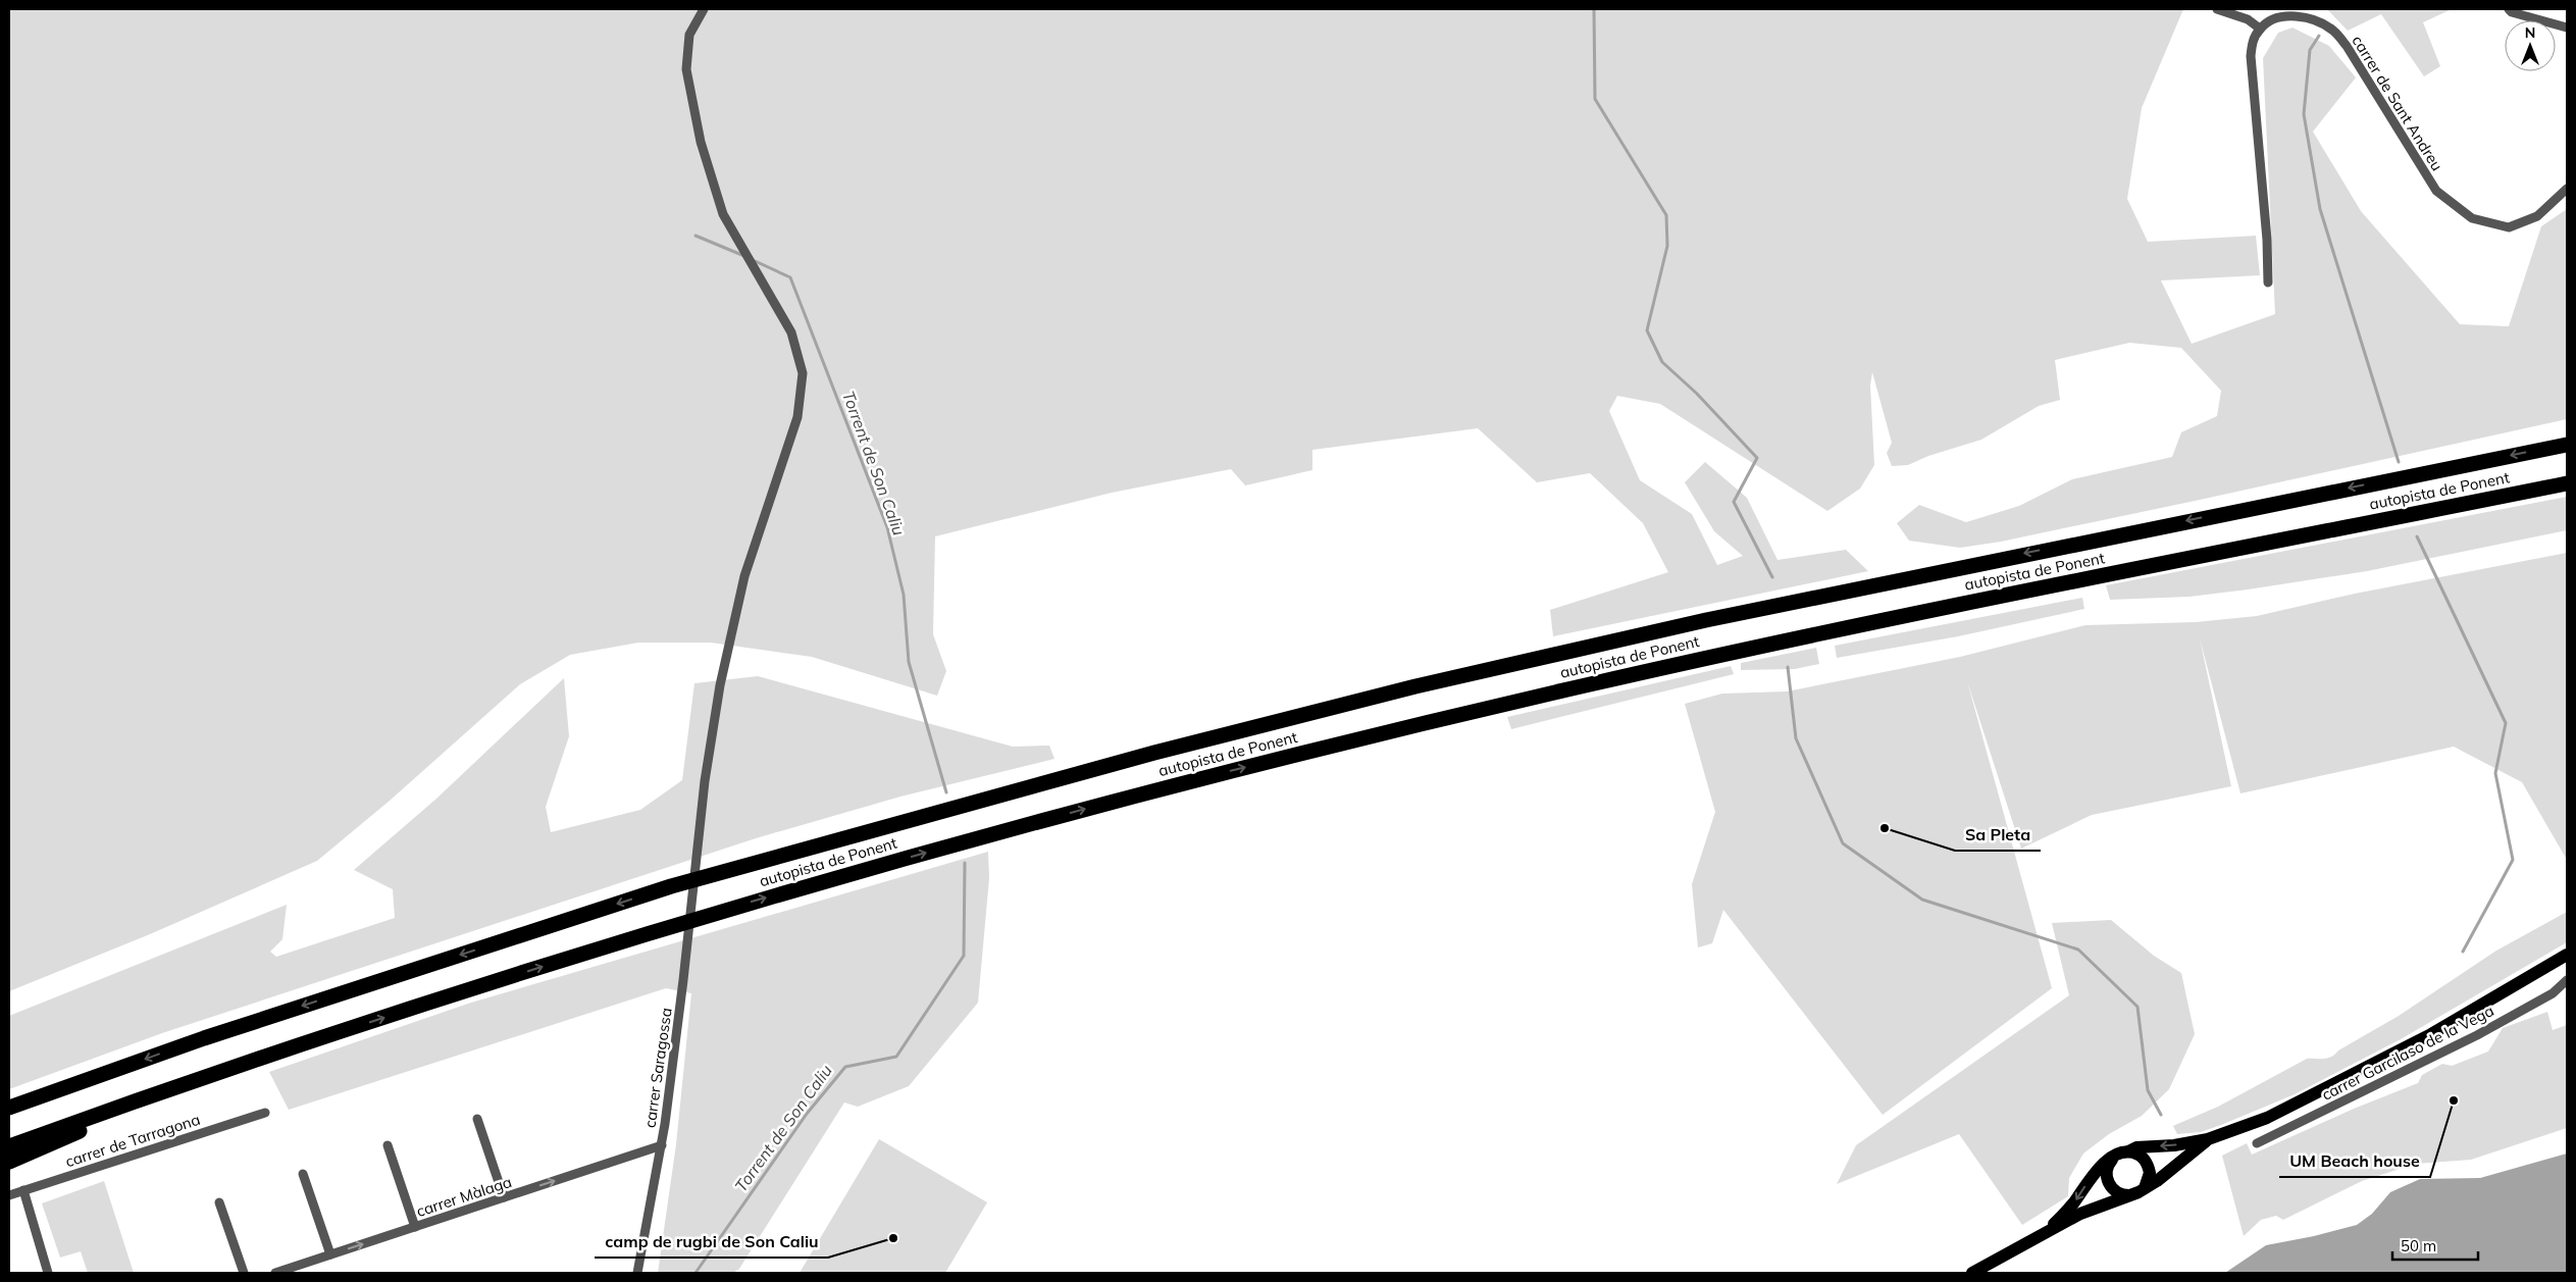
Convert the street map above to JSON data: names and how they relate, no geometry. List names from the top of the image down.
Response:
{
  "streets": {
    "highway": ["autopista de Ponent"],
    "street": [
      "carrer de Sant Andreu",
      "carrer Garcilaso de la Vega",
      "carrer Saragossa",
      "carrer de Tarragona",
      "carrer Màlaga"
    ]
  },
  "crossings": [
    ["carrer Saragossa", "carrer Màlaga"]
  ],
  "one_way": ["carrer Màlaga"],
  "water": ["Torrent de Son Caliu"],
  "places": ["Sa Pleta", "UM Beach house", "camp de rugbi de Son Caliu"],
  "scale_bar": "50 m",
  "north": "top"
}
